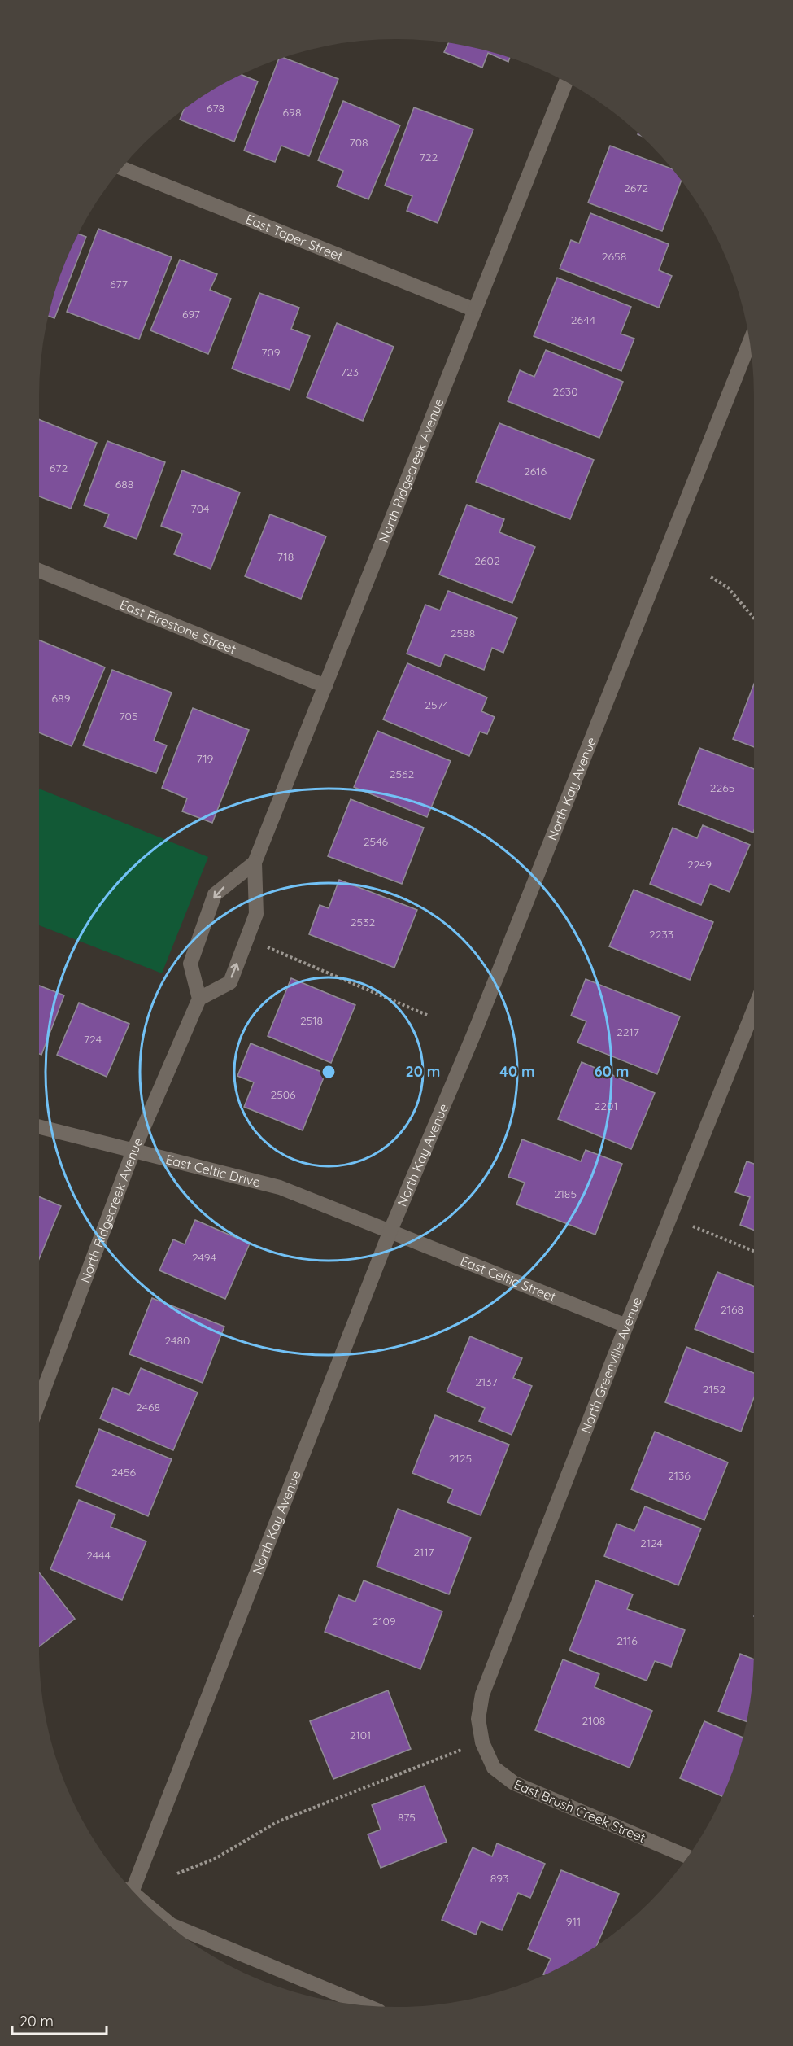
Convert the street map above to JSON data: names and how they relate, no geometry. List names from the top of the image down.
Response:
{
  "streets": {
    "street": [
      "East Taper Street",
      "North Ridgecreek Avenue",
      "East Firestone Street",
      "North Kay Avenue",
      "East Celtic Drive",
      "East Celtic Street",
      "North Greenville Avenue",
      "East Brush Creek Street"
    ]
  },
  "crossings": [
    ["East Taper Street", "North Ridgecreek Avenue"],
    ["North Ridgecreek Avenue", "East Firestone Street"],
    ["North Ridgecreek Avenue", "East Celtic Drive"],
    ["North Kay Avenue", "East Celtic Drive"],
    ["North Kay Avenue", "East Celtic Street"],
    ["East Celtic Drive", "East Celtic Street"],
    ["East Celtic Street", "North Greenville Avenue"],
    ["North Greenville Avenue", "East Brush Creek Street"]
  ],
  "house_numbers": [
    "678",
    "698",
    "708",
    "722",
    "2672",
    "2658",
    "677",
    "697",
    "2644",
    "709",
    "723",
    "2630",
    "672",
    "2616",
    "688",
    "704",
    "718",
    "2602",
    "2588",
    "689",
    "2574",
    "705",
    "719",
    "2562",
    "2265",
    "2546",
    "2249",
    "2532",
    "2233",
    "2518",
    "2217",
    "724",
    "2506",
    "2201",
    "2185",
    "2494",
    "2168",
    "2480",
    "2137",
    "2152",
    "2468",
    "2125",
    "2456",
    "2136",
    "2124",
    "2117",
    "2444",
    "2109",
    "2116",
    "2108",
    "2101",
    "875",
    "893",
    "911"
  ],
  "scale_bar": "20 m",
  "rings": ["20 m", "40 m", "60 m"]
}
